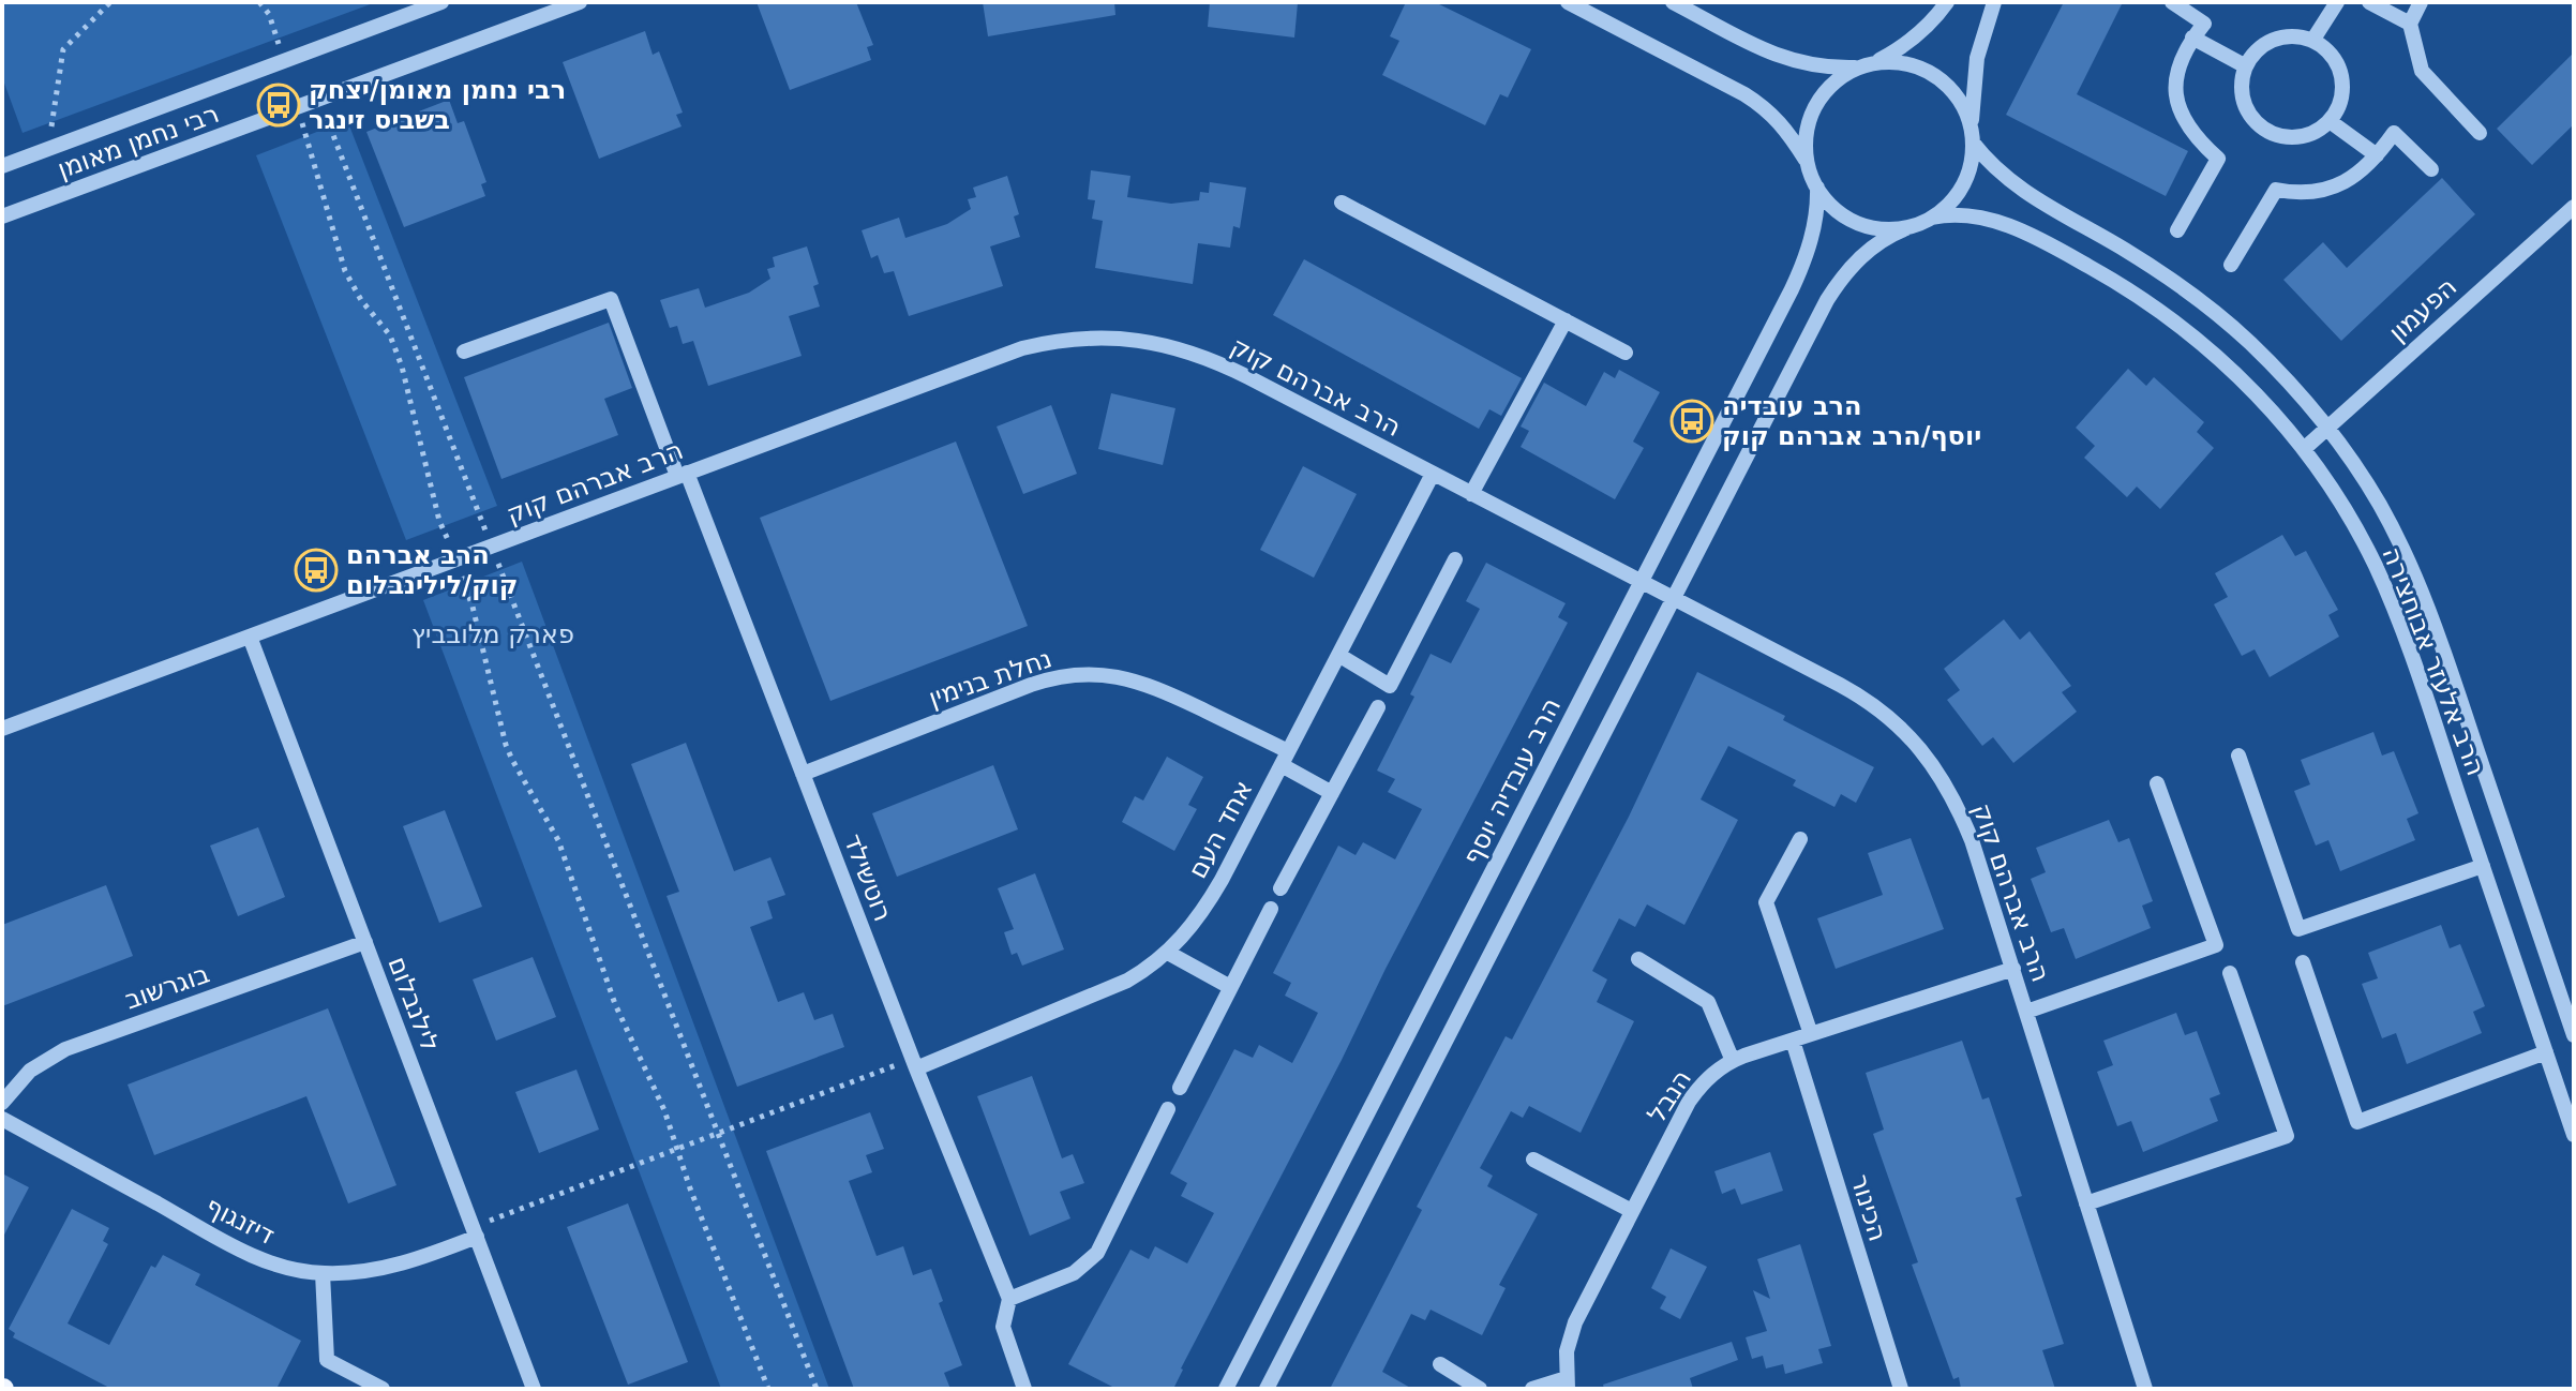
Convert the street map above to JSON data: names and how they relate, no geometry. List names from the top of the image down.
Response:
{
  "streets": {
    "street": [
      "רבי נחמן מאומן",
      "הפעמון",
      "הרב אברהם קוק",
      "הרב אלעזר אבוחצירה",
      "נחלת בנימין",
      "הרב עובדיה יוסף",
      "אחד העם",
      "רוטשילד",
      "בוגרשוב",
      "לילנבלום",
      "הנבל",
      "הכינור",
      "דיזנגוף"
    ]
  },
  "crossings": [
    ["הפעמון", "הרב אלעזר אבוחצירה"],
    ["הרב אברהם קוק", "הרב עובדיה יוסף"],
    ["הרב אברהם קוק", "אחד העם"],
    ["הרב אברהם קוק", "רוטשילד"],
    ["הרב אברהם קוק", "לילנבלום"],
    ["הרב אברהם קוק", "הנבל"],
    ["הרב אלעזר אבוחצירה", "הרב עובדיה יוסף"],
    ["נחלת בנימין", "אחד העם"],
    ["נחלת בנימין", "רוטשילד"],
    ["אחד העם", "רוטשילד"],
    ["בוגרשוב", "לילנבלום"],
    ["לילנבלום", "דיזנגוף"],
    ["הנבל", "הכינור"]
  ],
  "parks": ["פארק מלובביץ"],
  "places": {
    "bus stop": ["רבי נחמן מאומן/יצחק בשביס זינגר", "הרב עובדיה יוסף/הרב אברהם קוק", "הרב אברהם קוק/לילינבלום"]
  }
}
